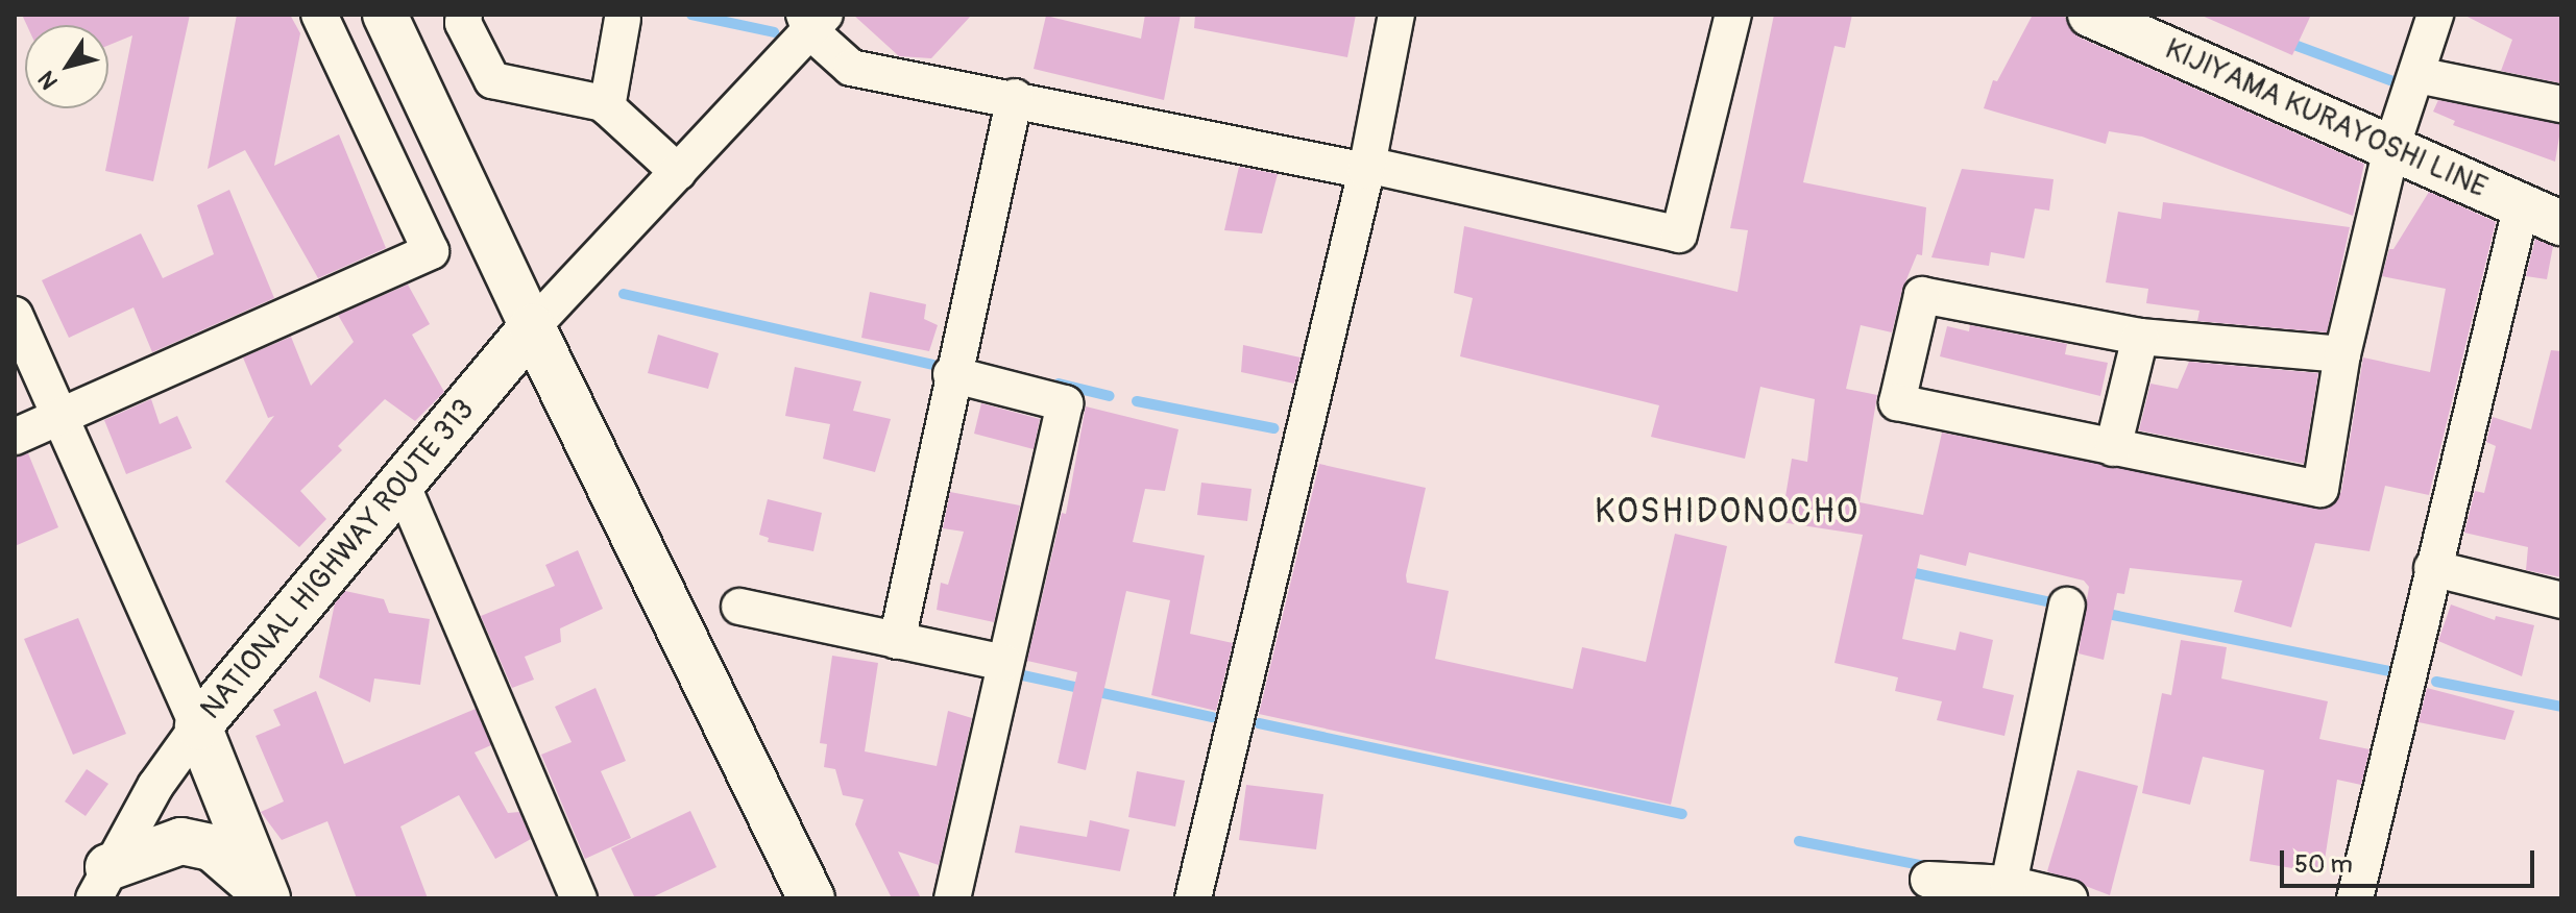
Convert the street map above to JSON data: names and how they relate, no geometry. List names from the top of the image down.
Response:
{
  "streets": {
    "highway": ["NATIONAL HIGHWAY ROUTE 313"],
    "main road": ["KIJIYAMA KURAYOSHI LINE"]
  },
  "districts": ["KOSHIDONOCHO"],
  "scale_bar": "50 m",
  "north": "bottom left"
}
